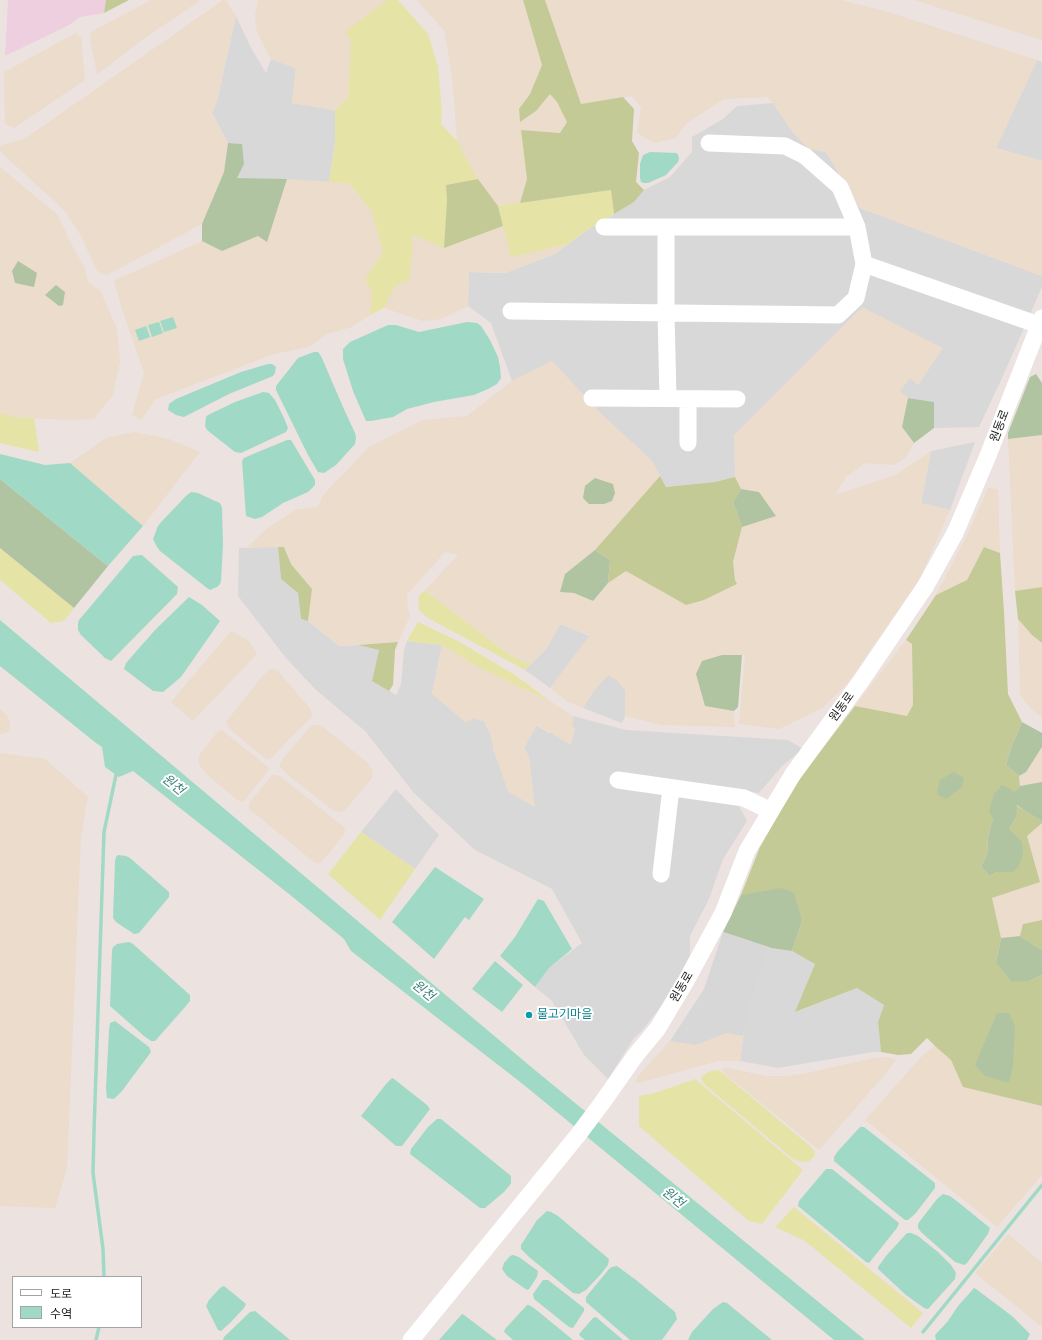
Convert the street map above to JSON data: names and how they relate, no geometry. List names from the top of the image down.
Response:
{
  "streets": {
    "street": ["원동로"]
  },
  "water": ["원천"],
  "places": ["물고기마을"],
  "legend": ["도로", "수역"]
}
